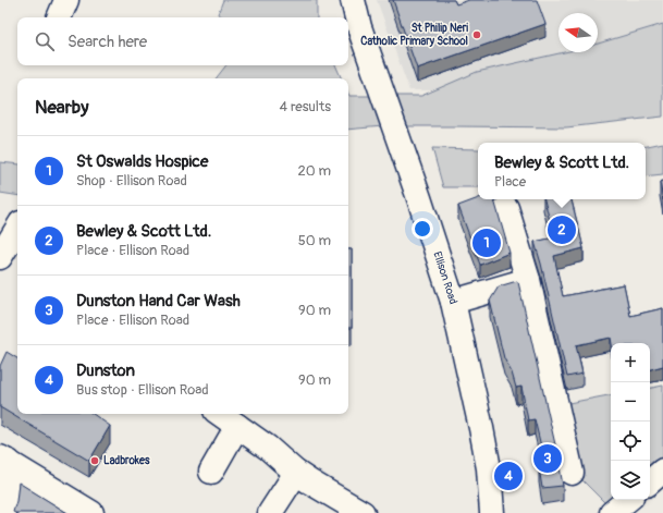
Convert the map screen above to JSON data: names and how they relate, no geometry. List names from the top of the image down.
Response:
{
  "streets": {
    "street": ["Ellison Road"]
  },
  "places": ["St Philip Neri Catholic Primary School", "Ladbrokes"],
  "north": "left",
  "page": {
    "search": "Search here",
    "heading": ["Nearby", "4 results"],
    "list": [
      {
        "mark": "1",
        "name": "St Oswalds Hospice",
        "note": "Shop · Ellison Road",
        "value": "20 m"
      },
      {
        "mark": "2",
        "name": "Bewley & Scott Ltd.",
        "note": "Place · Ellison Road",
        "value": "50 m"
      },
      {
        "mark": "3",
        "name": "Dunston Hand Car Wash",
        "note": "Place · Ellison Road",
        "value": "90 m"
      },
      {
        "mark": "4",
        "name": "Dunston",
        "note": "Bus stop · Ellison Road",
        "value": "90 m"
      }
    ],
    "popup": ["Bewley & Scott Ltd.", "Place"],
    "pins": [
      "2",
      "1",
      "3",
      "4"
    ],
    "map_buttons": ["+", "−"]
  }
}
